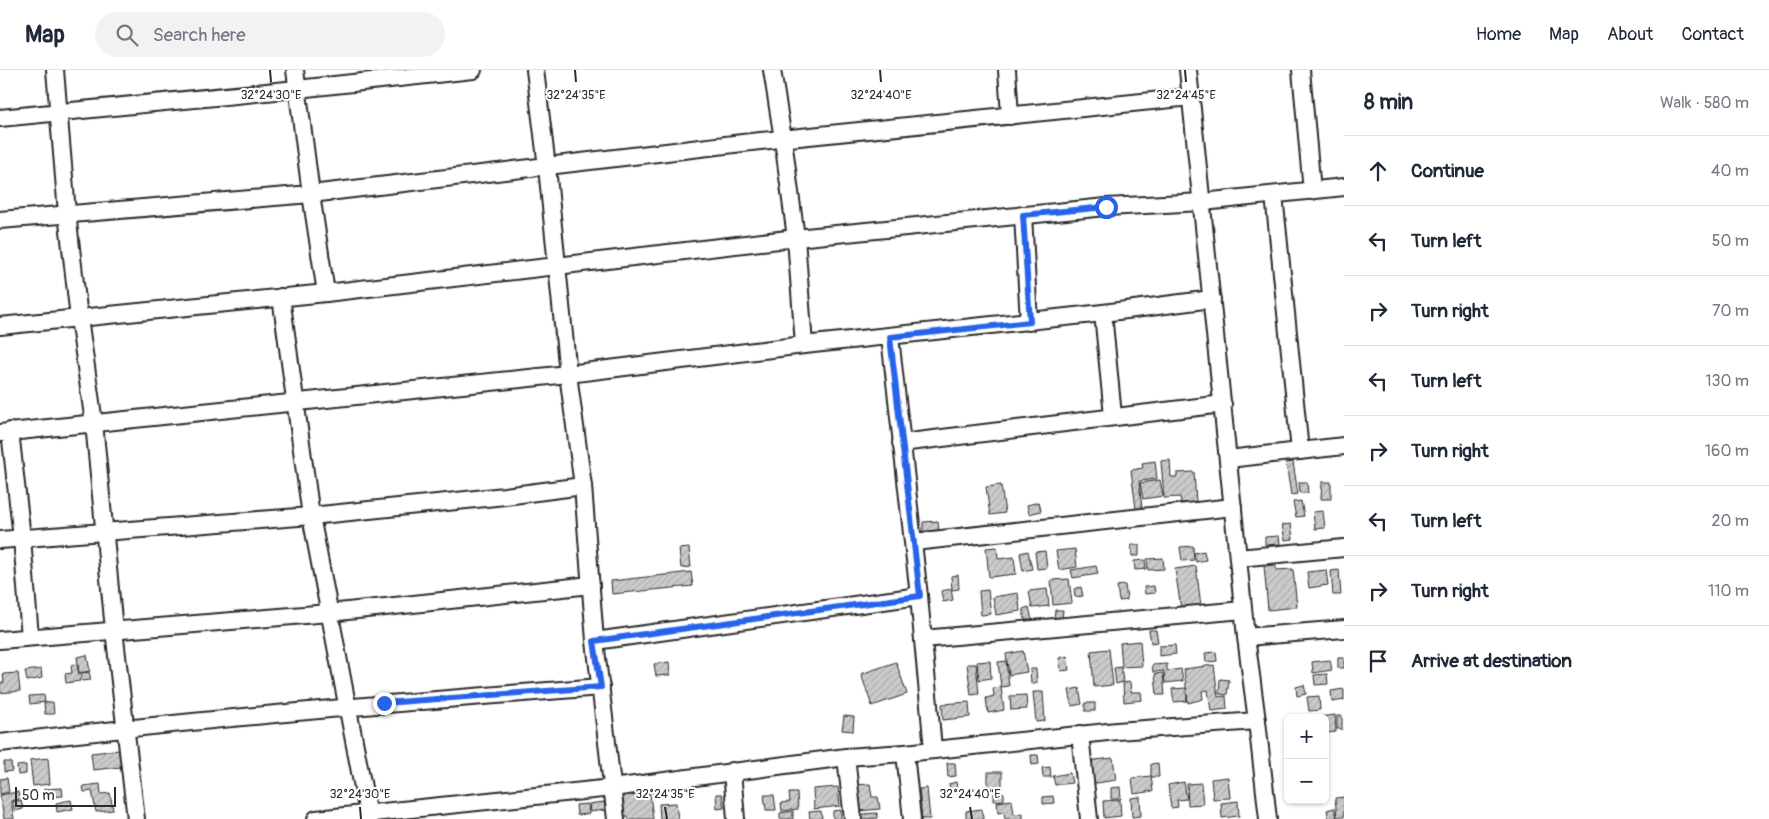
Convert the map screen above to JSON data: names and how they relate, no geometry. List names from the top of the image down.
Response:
{
  "scale_bar": "50 m",
  "page": {
    "header": "Map",
    "search": "Search here",
    "nav": [
      "Home",
      "Map",
      "About",
      "Contact"
    ],
    "heading": ["8 min", "Walk · 580 m"],
    "list": [
      ["Continue", "40 m"],
      ["Turn left", "50 m"],
      ["Turn right", "70 m"],
      ["Turn left", "130 m"],
      ["Turn right", "160 m"],
      ["Turn left", "20 m"],
      ["Turn right", "110 m"],
      "Arrive at destination"
    ],
    "map_buttons": ["+", "−"],
    "scale": "50 m"
  },
  "coordinates": [
    "32°24'35\"E",
    "32°24'40\"E",
    "32°24'45\"E",
    "32°24'30\"E"
  ]
}
